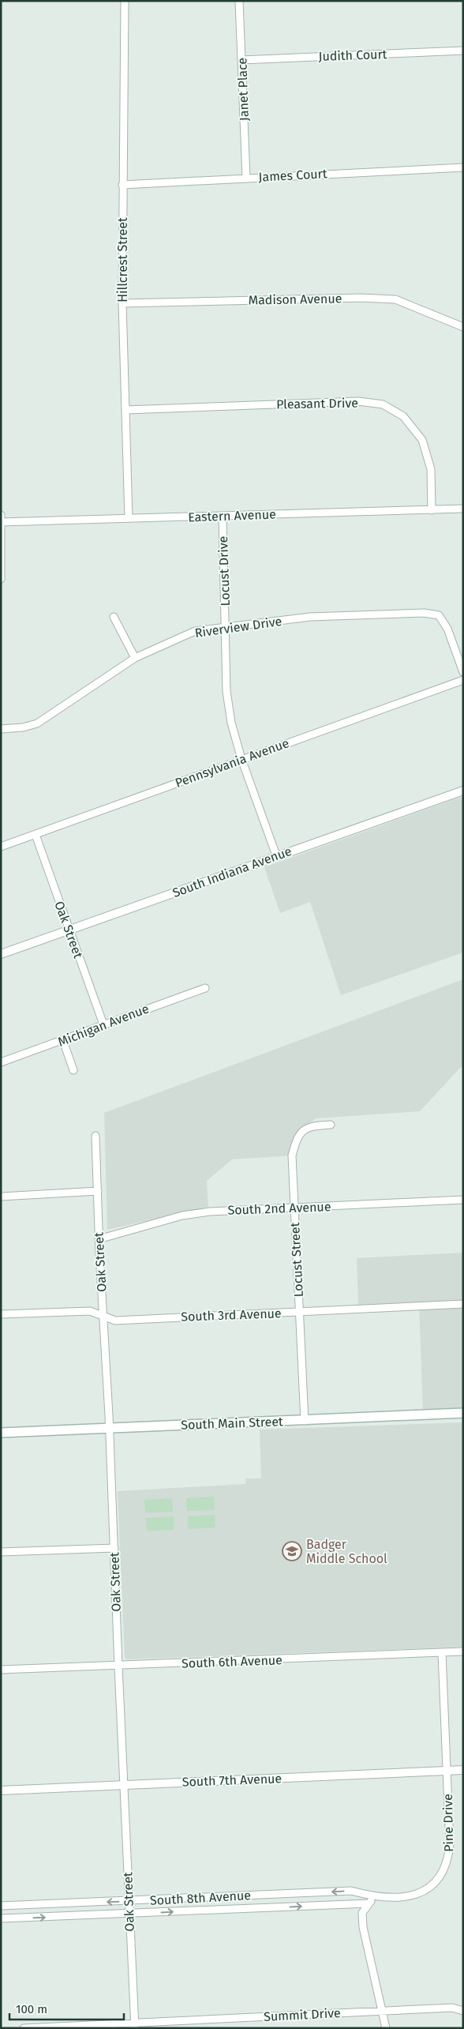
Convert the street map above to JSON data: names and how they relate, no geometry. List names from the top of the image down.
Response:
{
  "streets": {
    "main road": ["South Main Street"],
    "street": [
      "Judith Court",
      "Janet Place",
      "James Court",
      "Hillcrest Street",
      "Madison Avenue",
      "Pleasant Drive",
      "Eastern Avenue",
      "Locust Drive",
      "Riverview Drive",
      "Pennsylvania Avenue",
      "South Indiana Avenue",
      "Oak Street",
      "Michigan Avenue",
      "South 2nd Avenue",
      "Locust Street",
      "South 3rd Avenue",
      "South 6th Avenue",
      "South 7th Avenue",
      "Pine Drive",
      "South 8th Avenue",
      "Summit Drive"
    ]
  },
  "crossings": [
    ["Judith Court", "Janet Place"],
    ["Janet Place", "James Court"],
    ["James Court", "Hillcrest Street"],
    ["Hillcrest Street", "Madison Avenue"],
    ["Hillcrest Street", "Pleasant Drive"],
    ["Hillcrest Street", "Eastern Avenue"],
    ["Pleasant Drive", "Eastern Avenue"],
    ["Eastern Avenue", "Locust Drive"],
    ["Locust Drive", "Riverview Drive"],
    ["Locust Drive", "Pennsylvania Avenue"],
    ["Locust Drive", "South Indiana Avenue"],
    ["Pennsylvania Avenue", "Oak Street"],
    ["South Indiana Avenue", "Oak Street"],
    ["Oak Street", "Michigan Avenue"],
    ["Oak Street", "South 2nd Avenue"],
    ["Oak Street", "South 3rd Avenue"],
    ["Oak Street", "South Main Street"],
    ["Oak Street", "South 6th Avenue"],
    ["Oak Street", "South 7th Avenue"],
    ["Oak Street", "South 8th Avenue"],
    ["Oak Street", "Summit Drive"],
    ["South 2nd Avenue", "Locust Street"],
    ["Locust Street", "South 3rd Avenue"],
    ["Locust Street", "South Main Street"],
    ["South 6th Avenue", "Pine Drive"],
    ["South 7th Avenue", "Pine Drive"],
    ["Pine Drive", "South 8th Avenue"]
  ],
  "places": {
    "school or university": ["Badger Middle School"]
  },
  "scale_bar": "100 m"
}
